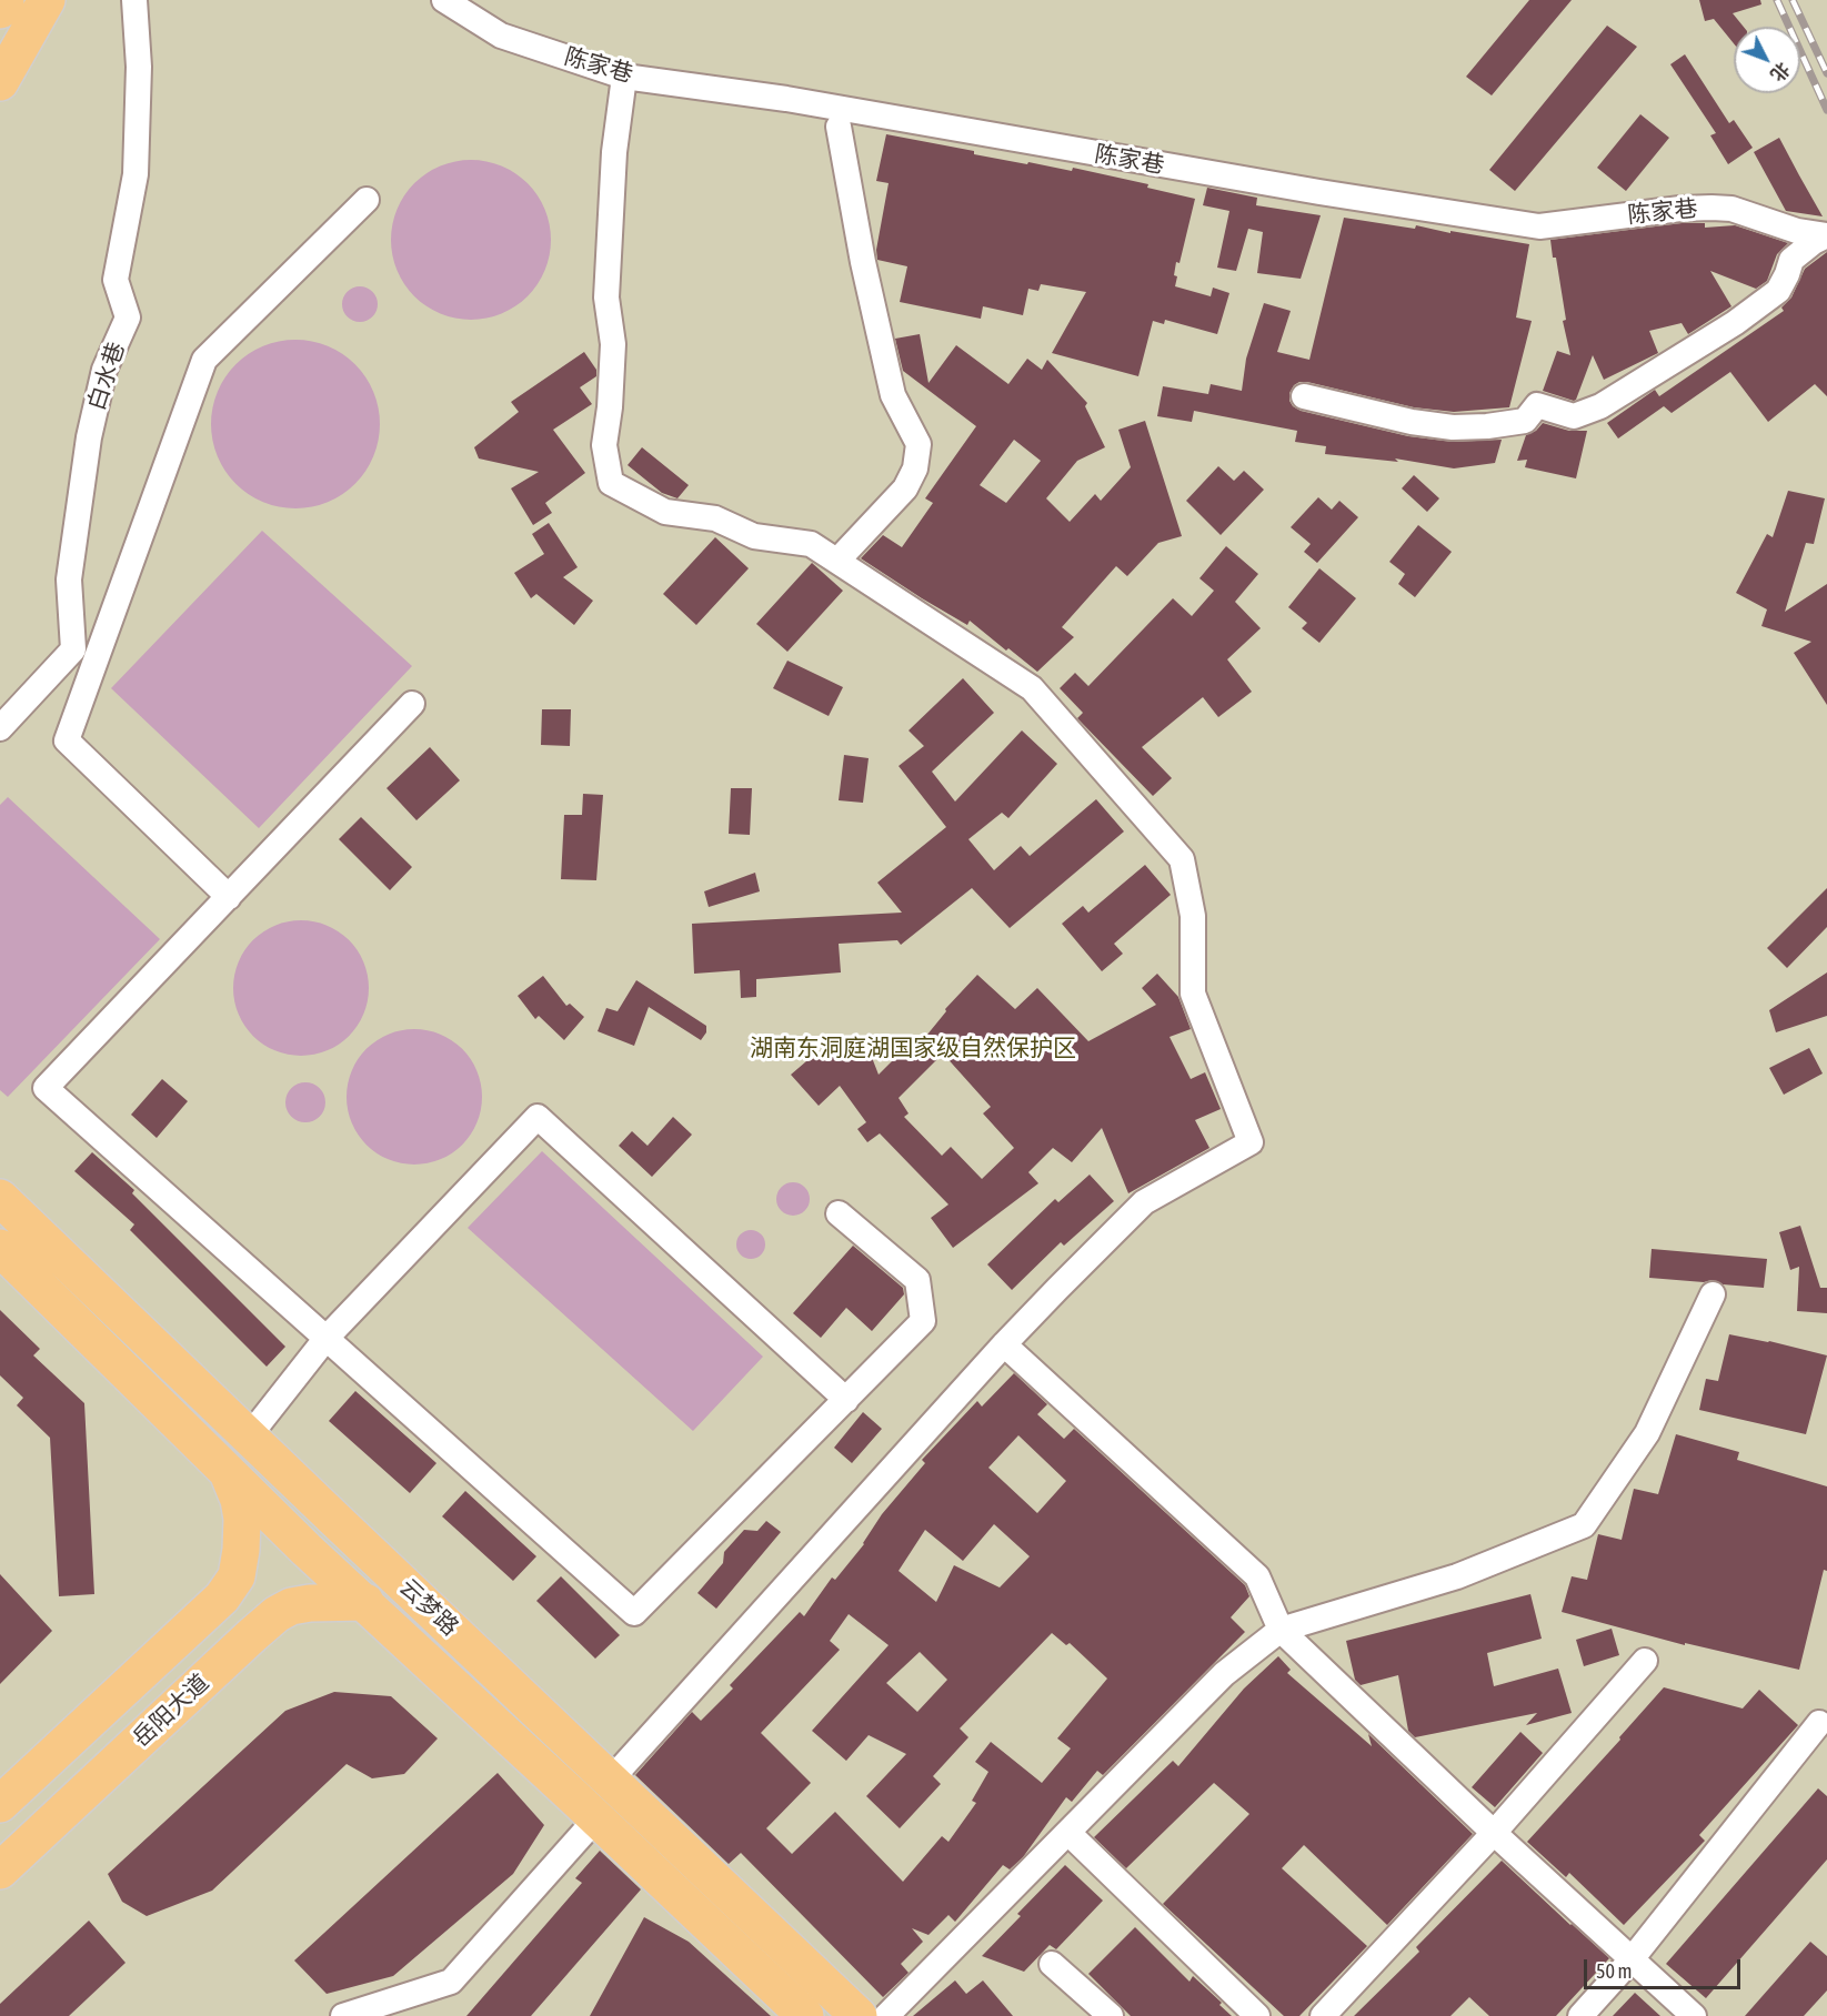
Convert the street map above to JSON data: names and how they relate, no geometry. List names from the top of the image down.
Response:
{
  "streets": {
    "main road": ["云梦路", "岳阳大道"],
    "street": ["陈家巷", "白水巷"]
  },
  "parks": ["湖南东洞庭湖国家级自然保护区"],
  "scale_bar": "50 m",
  "north": "bottom right"
}
